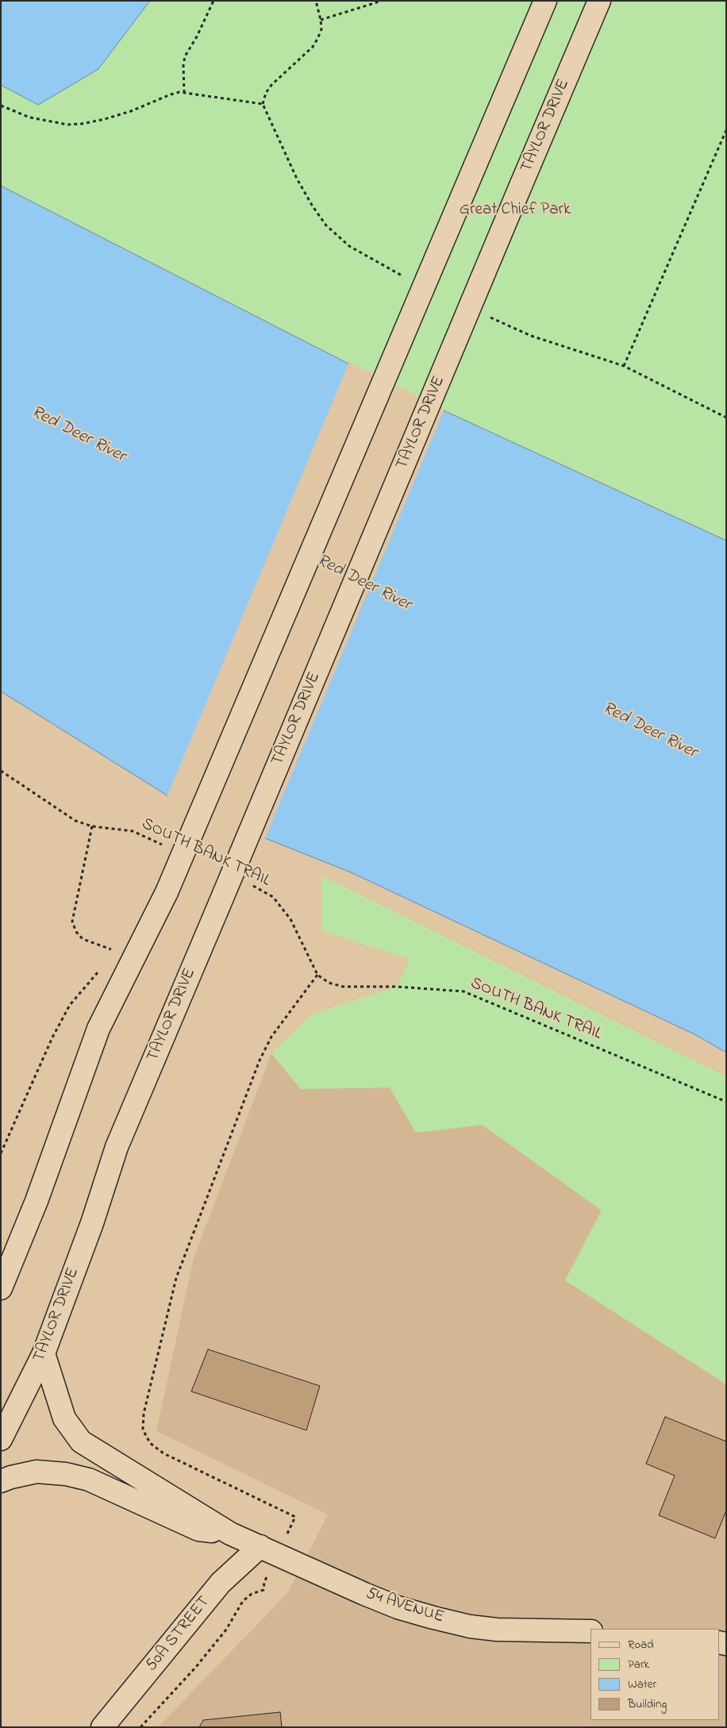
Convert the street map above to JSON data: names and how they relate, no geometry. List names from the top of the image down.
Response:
{
  "streets": {
    "main road": ["TAYLOR DRIVE", "54 AVENUE", "50A STREET"],
    "path": ["SOUTH BANK TRAIL"]
  },
  "crossings": [
    ["54 AVENUE", "50A STREET"]
  ],
  "water": ["Red Deer River"],
  "parks": ["Great Chief Park"],
  "legend": [
    "Road",
    "Park",
    "Water",
    "Building"
  ]
}
